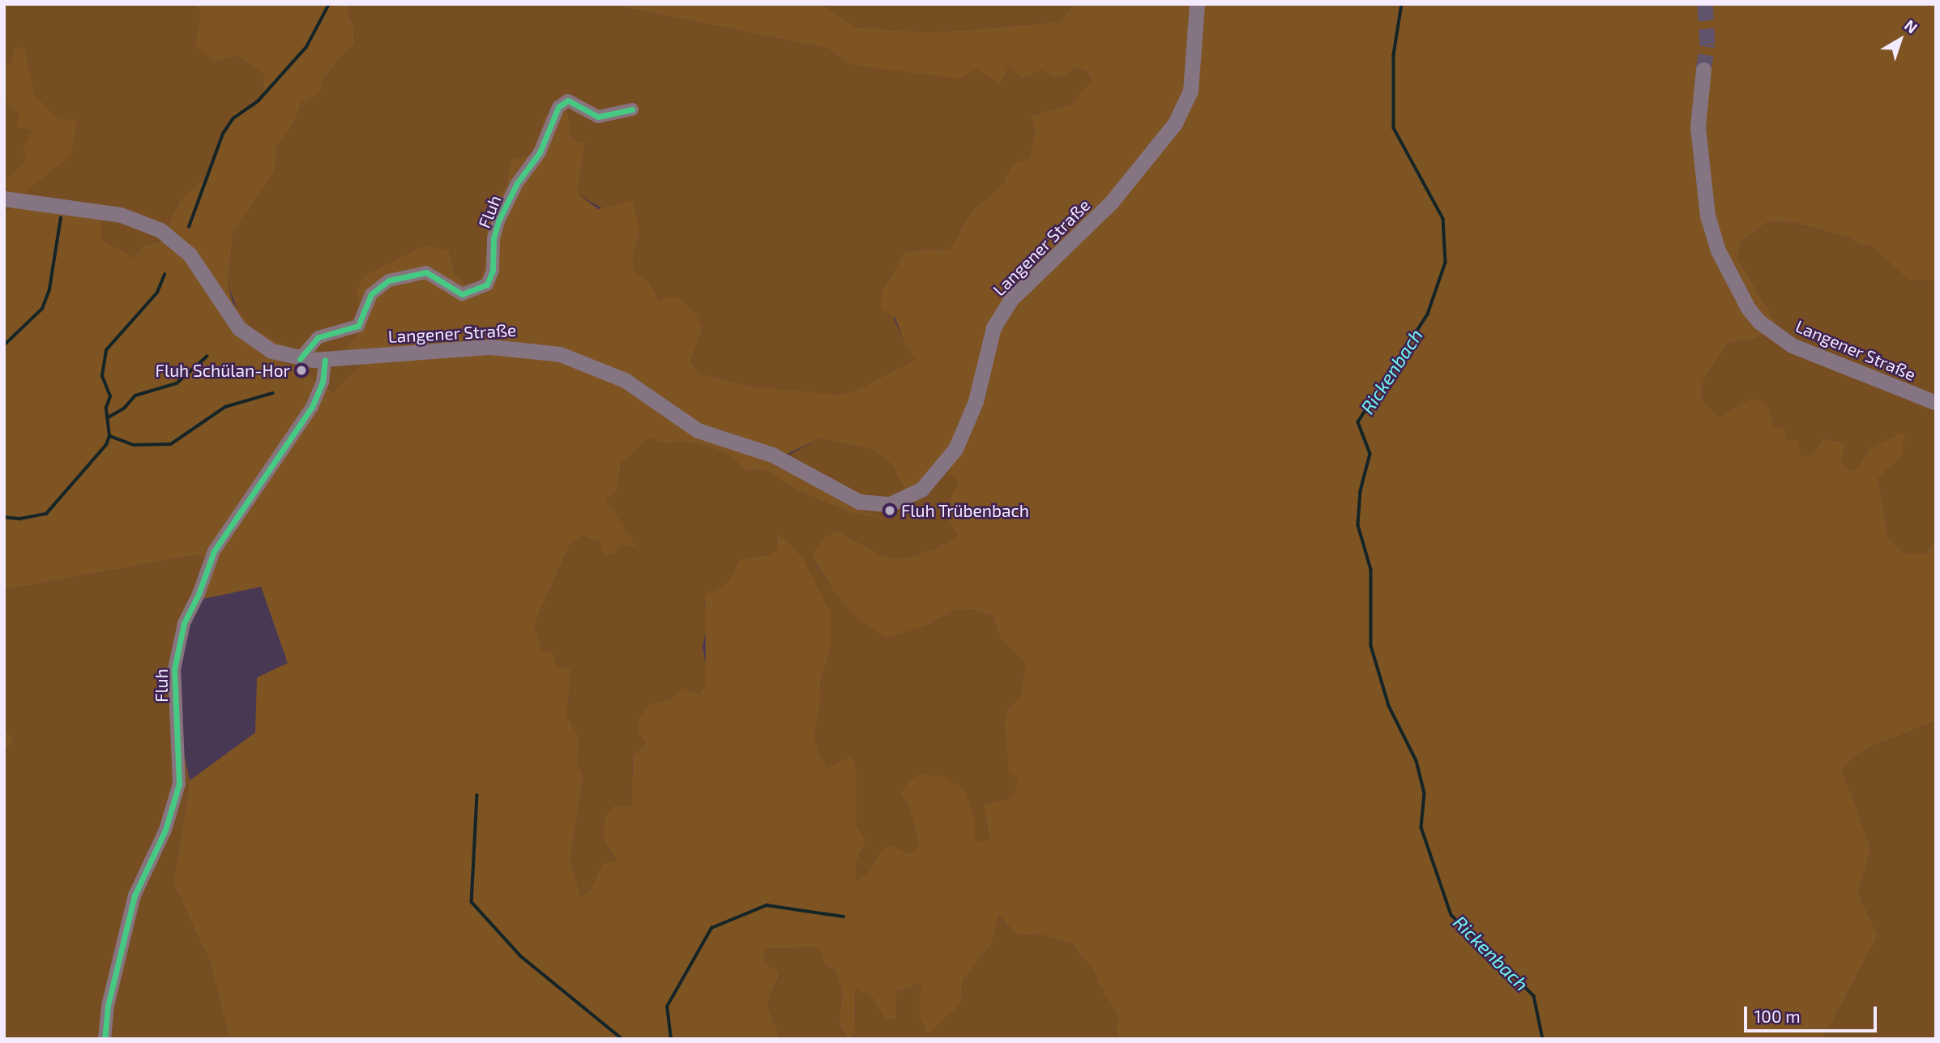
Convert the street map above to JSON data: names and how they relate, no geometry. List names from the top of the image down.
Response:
{
  "streets": {
    "main road": ["Langener Straße"],
    "street": ["Fluh"]
  },
  "crossings": [
    ["Fluh", "Langener Straße"]
  ],
  "water": ["Rickenbach"],
  "places": ["Fluh Schülan-Hor", "Fluh Trübenbach"],
  "scale_bar": "100 m",
  "north": "top right"
}
